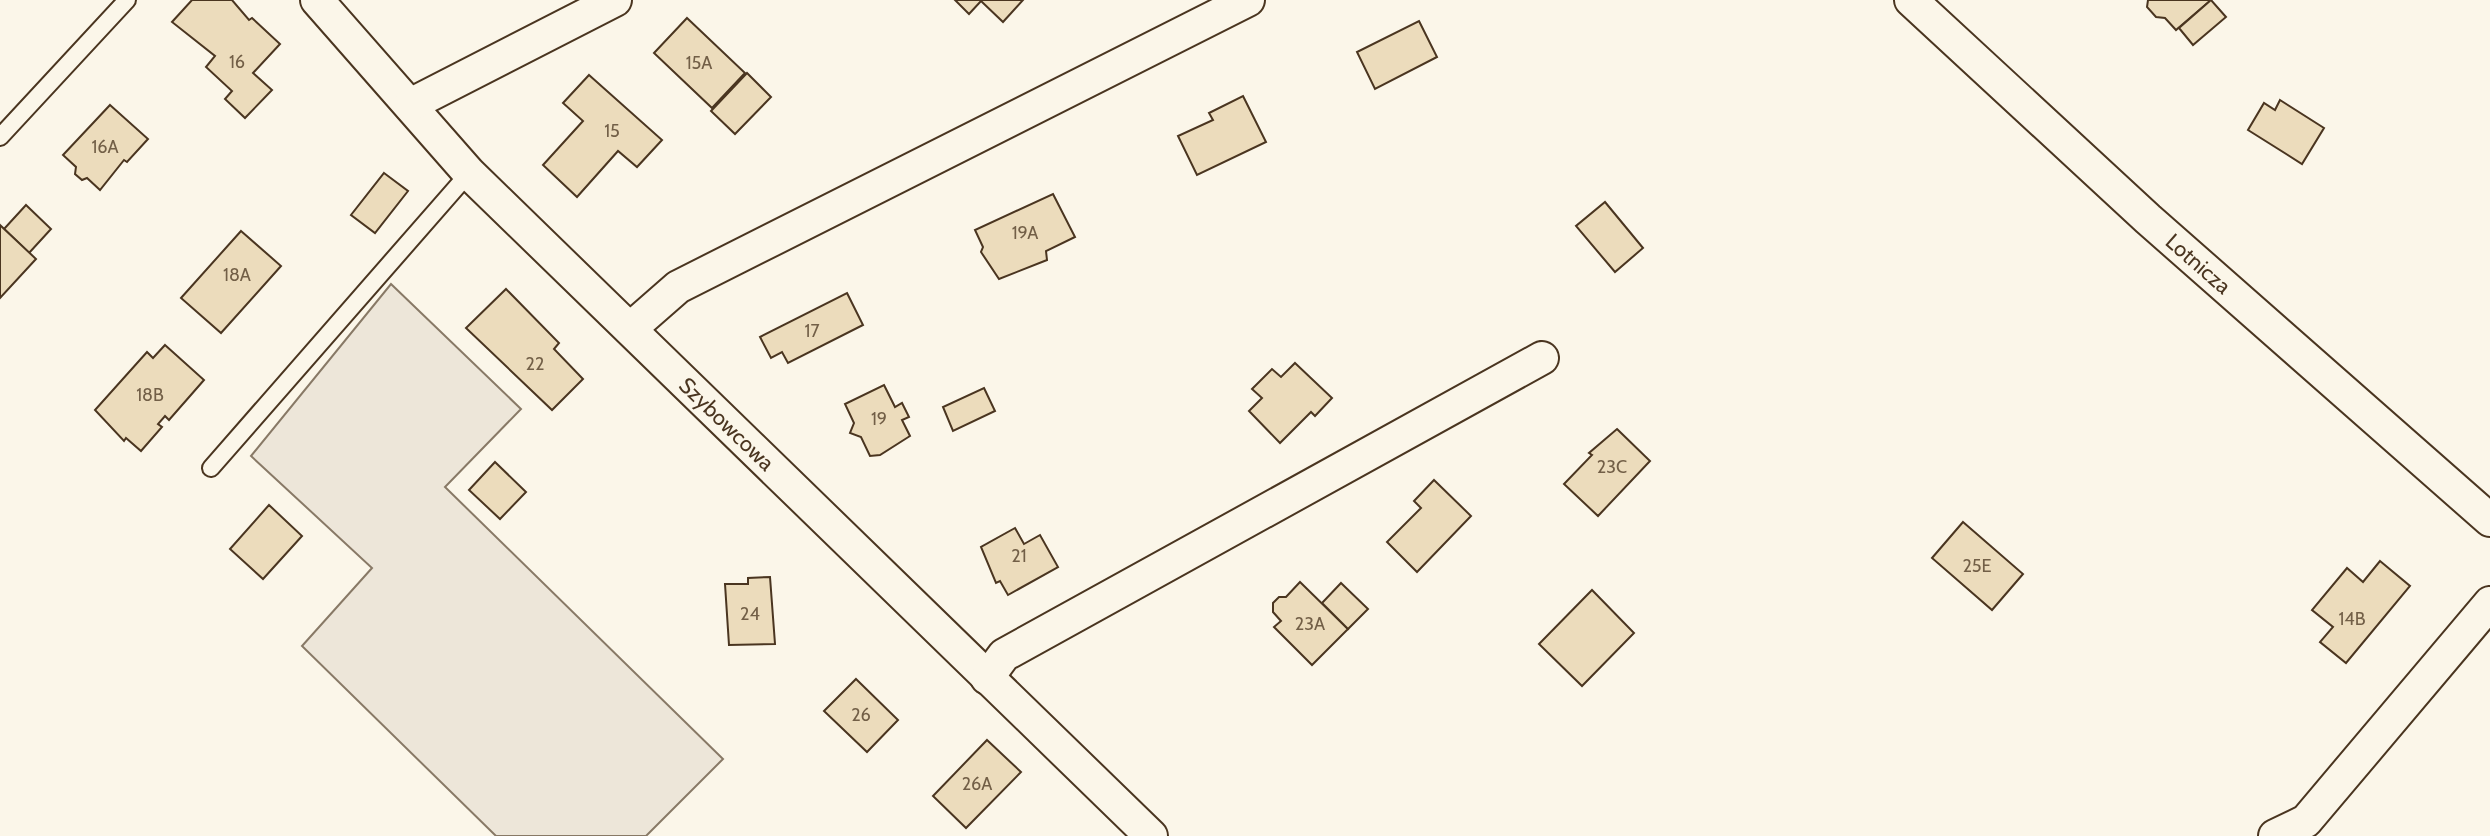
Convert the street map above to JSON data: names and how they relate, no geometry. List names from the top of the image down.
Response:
{
  "streets": {
    "street": ["Lotnicza", "Szybowcowa"]
  },
  "house_numbers": [
    "16",
    "15A",
    "15",
    "16A",
    "19A",
    "18A",
    "17",
    "22",
    "18B",
    "19",
    "23C",
    "21",
    "25E",
    "24",
    "14B",
    "23A",
    "26",
    "26A"
  ]
}
